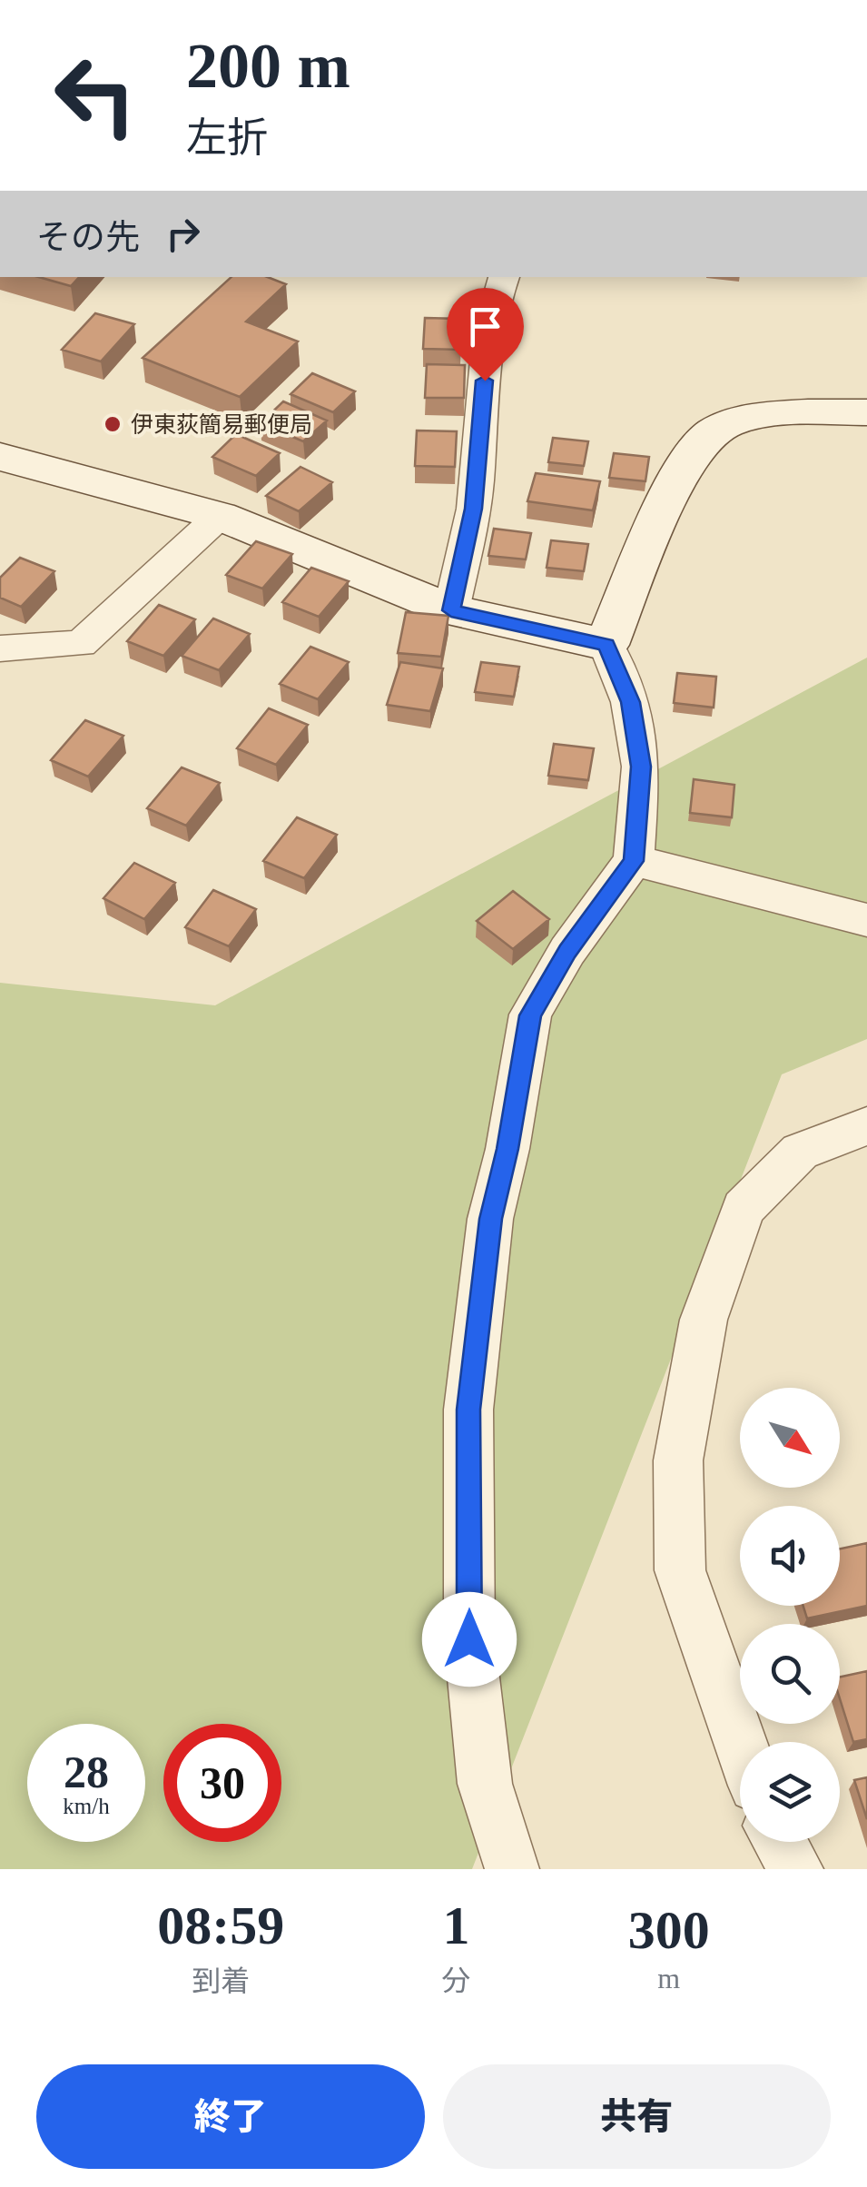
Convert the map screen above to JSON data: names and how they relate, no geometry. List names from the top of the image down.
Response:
{
  "places": ["伊東荻簡易郵便局"],
  "north": "bottom right",
  "page": {
    "turn": ["200 m", "左折"],
    "then": "その先",
    "speed": "28 km/h",
    "limit": "30",
    "eta": [
      "08:59",
      "到着",
      "1",
      "分",
      "300",
      "m"
    ],
    "buttons": ["終了", "共有"]
  }
}
